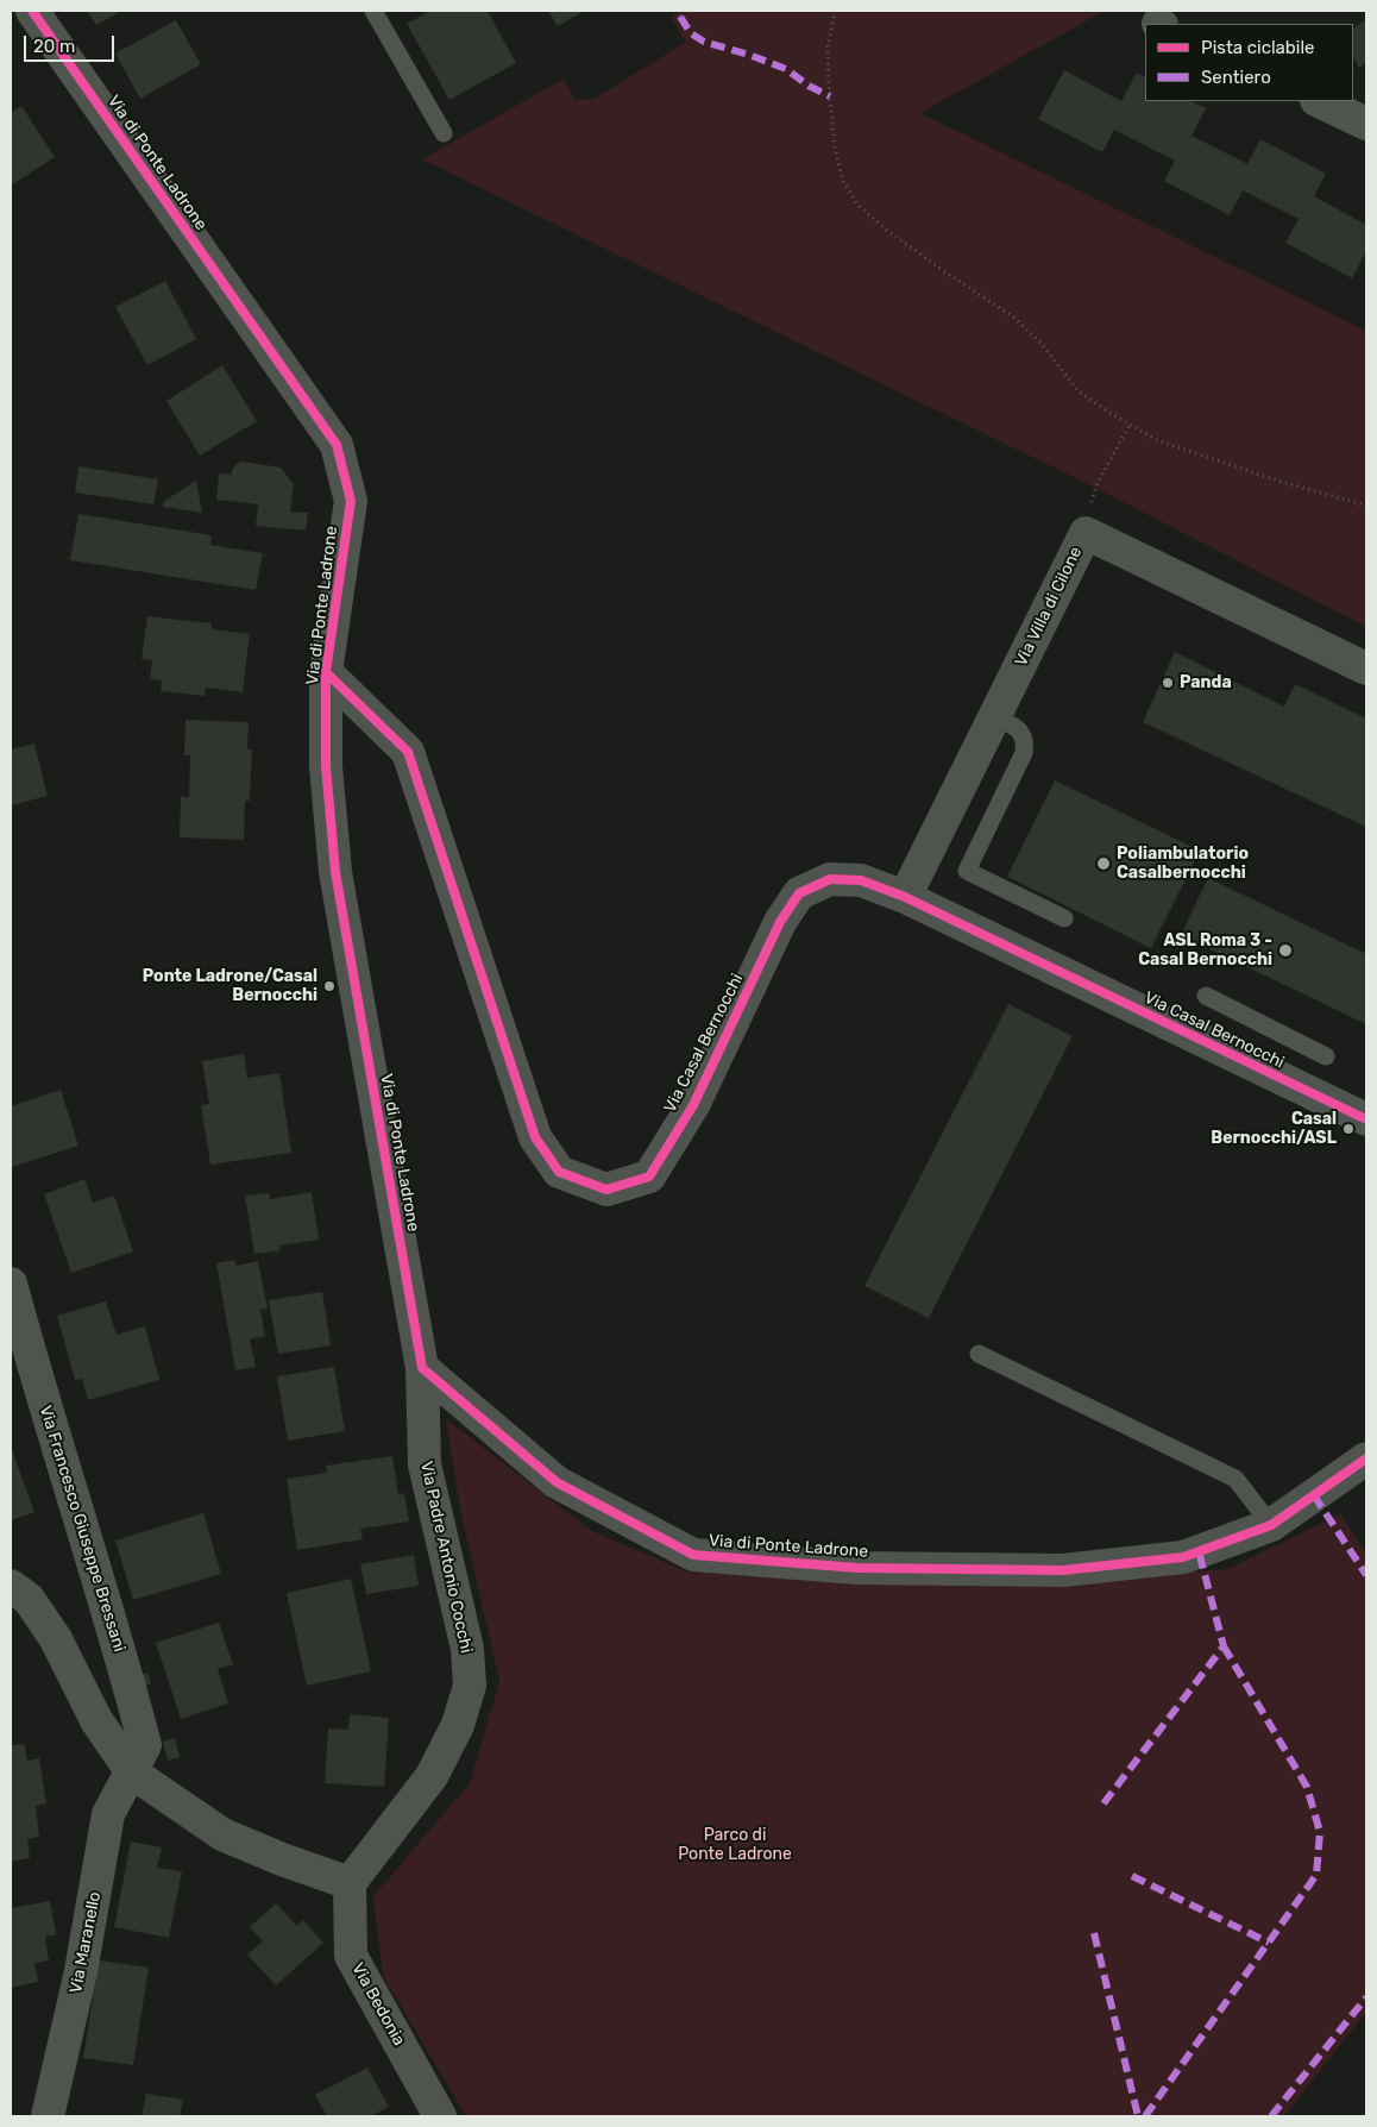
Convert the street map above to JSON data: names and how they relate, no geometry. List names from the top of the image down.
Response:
{
  "streets": {
    "street": [
      "Via di Ponte Ladrone",
      "Via Villa di Cilone",
      "Via Casal Bernocchi",
      "Via Francesco Giuseppe Bressani",
      "Via Padre Antonio Cocchi",
      "Via Maranello",
      "Via Bedonia"
    ]
  },
  "crossings": [
    ["Via di Ponte Ladrone", "Via Casal Bernocchi"],
    ["Via di Ponte Ladrone", "Via Padre Antonio Cocchi"],
    ["Via Villa di Cilone", "Via Casal Bernocchi"],
    ["Via Francesco Giuseppe Bressani", "Via Maranello"],
    ["Via Padre Antonio Cocchi", "Via Bedonia"]
  ],
  "parks": ["Parco di Ponte Ladrone"],
  "places": [
    "Panda",
    "Poliambulatorio Casalbernocchi",
    "ASL Roma 3 - Casal Bernocchi",
    "Ponte Ladrone/Casal Bernocchi",
    "Casal Bernocchi/ASL"
  ],
  "legend": ["Pista ciclabile", "Sentiero"],
  "scale_bar": "20 m"
}
